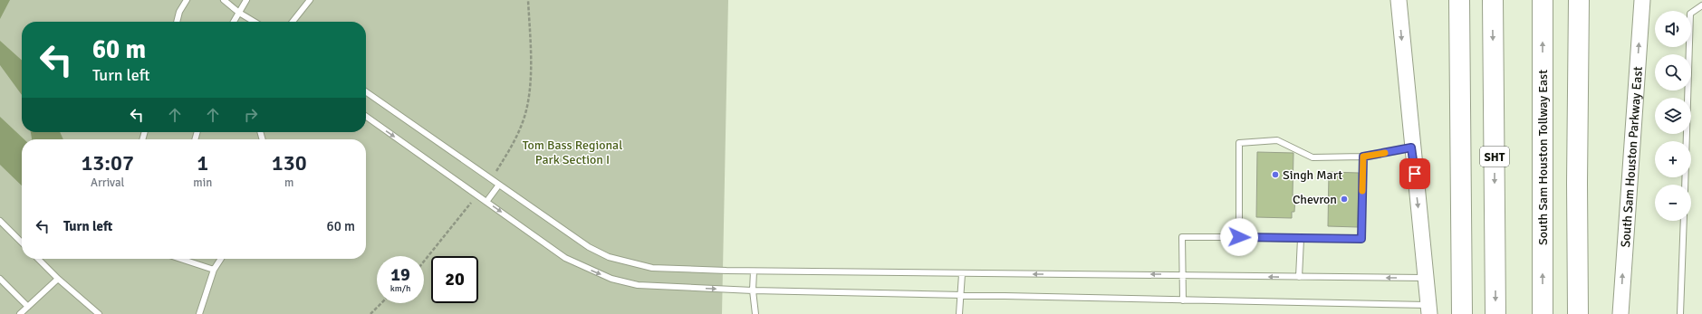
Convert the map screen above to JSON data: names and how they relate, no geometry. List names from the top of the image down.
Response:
{
  "streets": {
    "highway": ["SHT", "South Sam Houston Tollway East"],
    "main road": ["South Sam Houston Parkway East"]
  },
  "one_way": ["South Sam Houston Parkway East"],
  "parks": ["Tom Bass Regional Park Section I"],
  "places": ["Singh Mart", "Chevron"],
  "page": {
    "map_buttons": ["+", "−"],
    "turn": ["60 m", "Turn left"],
    "eta": [
      "13:07",
      "Arrival",
      "1",
      "min",
      "130",
      "m"
    ],
    "list": [
      {
        "name": "Turn left",
        "value": "60 m"
      }
    ],
    "speed": "19 km/h",
    "limit": "20"
  }
}
